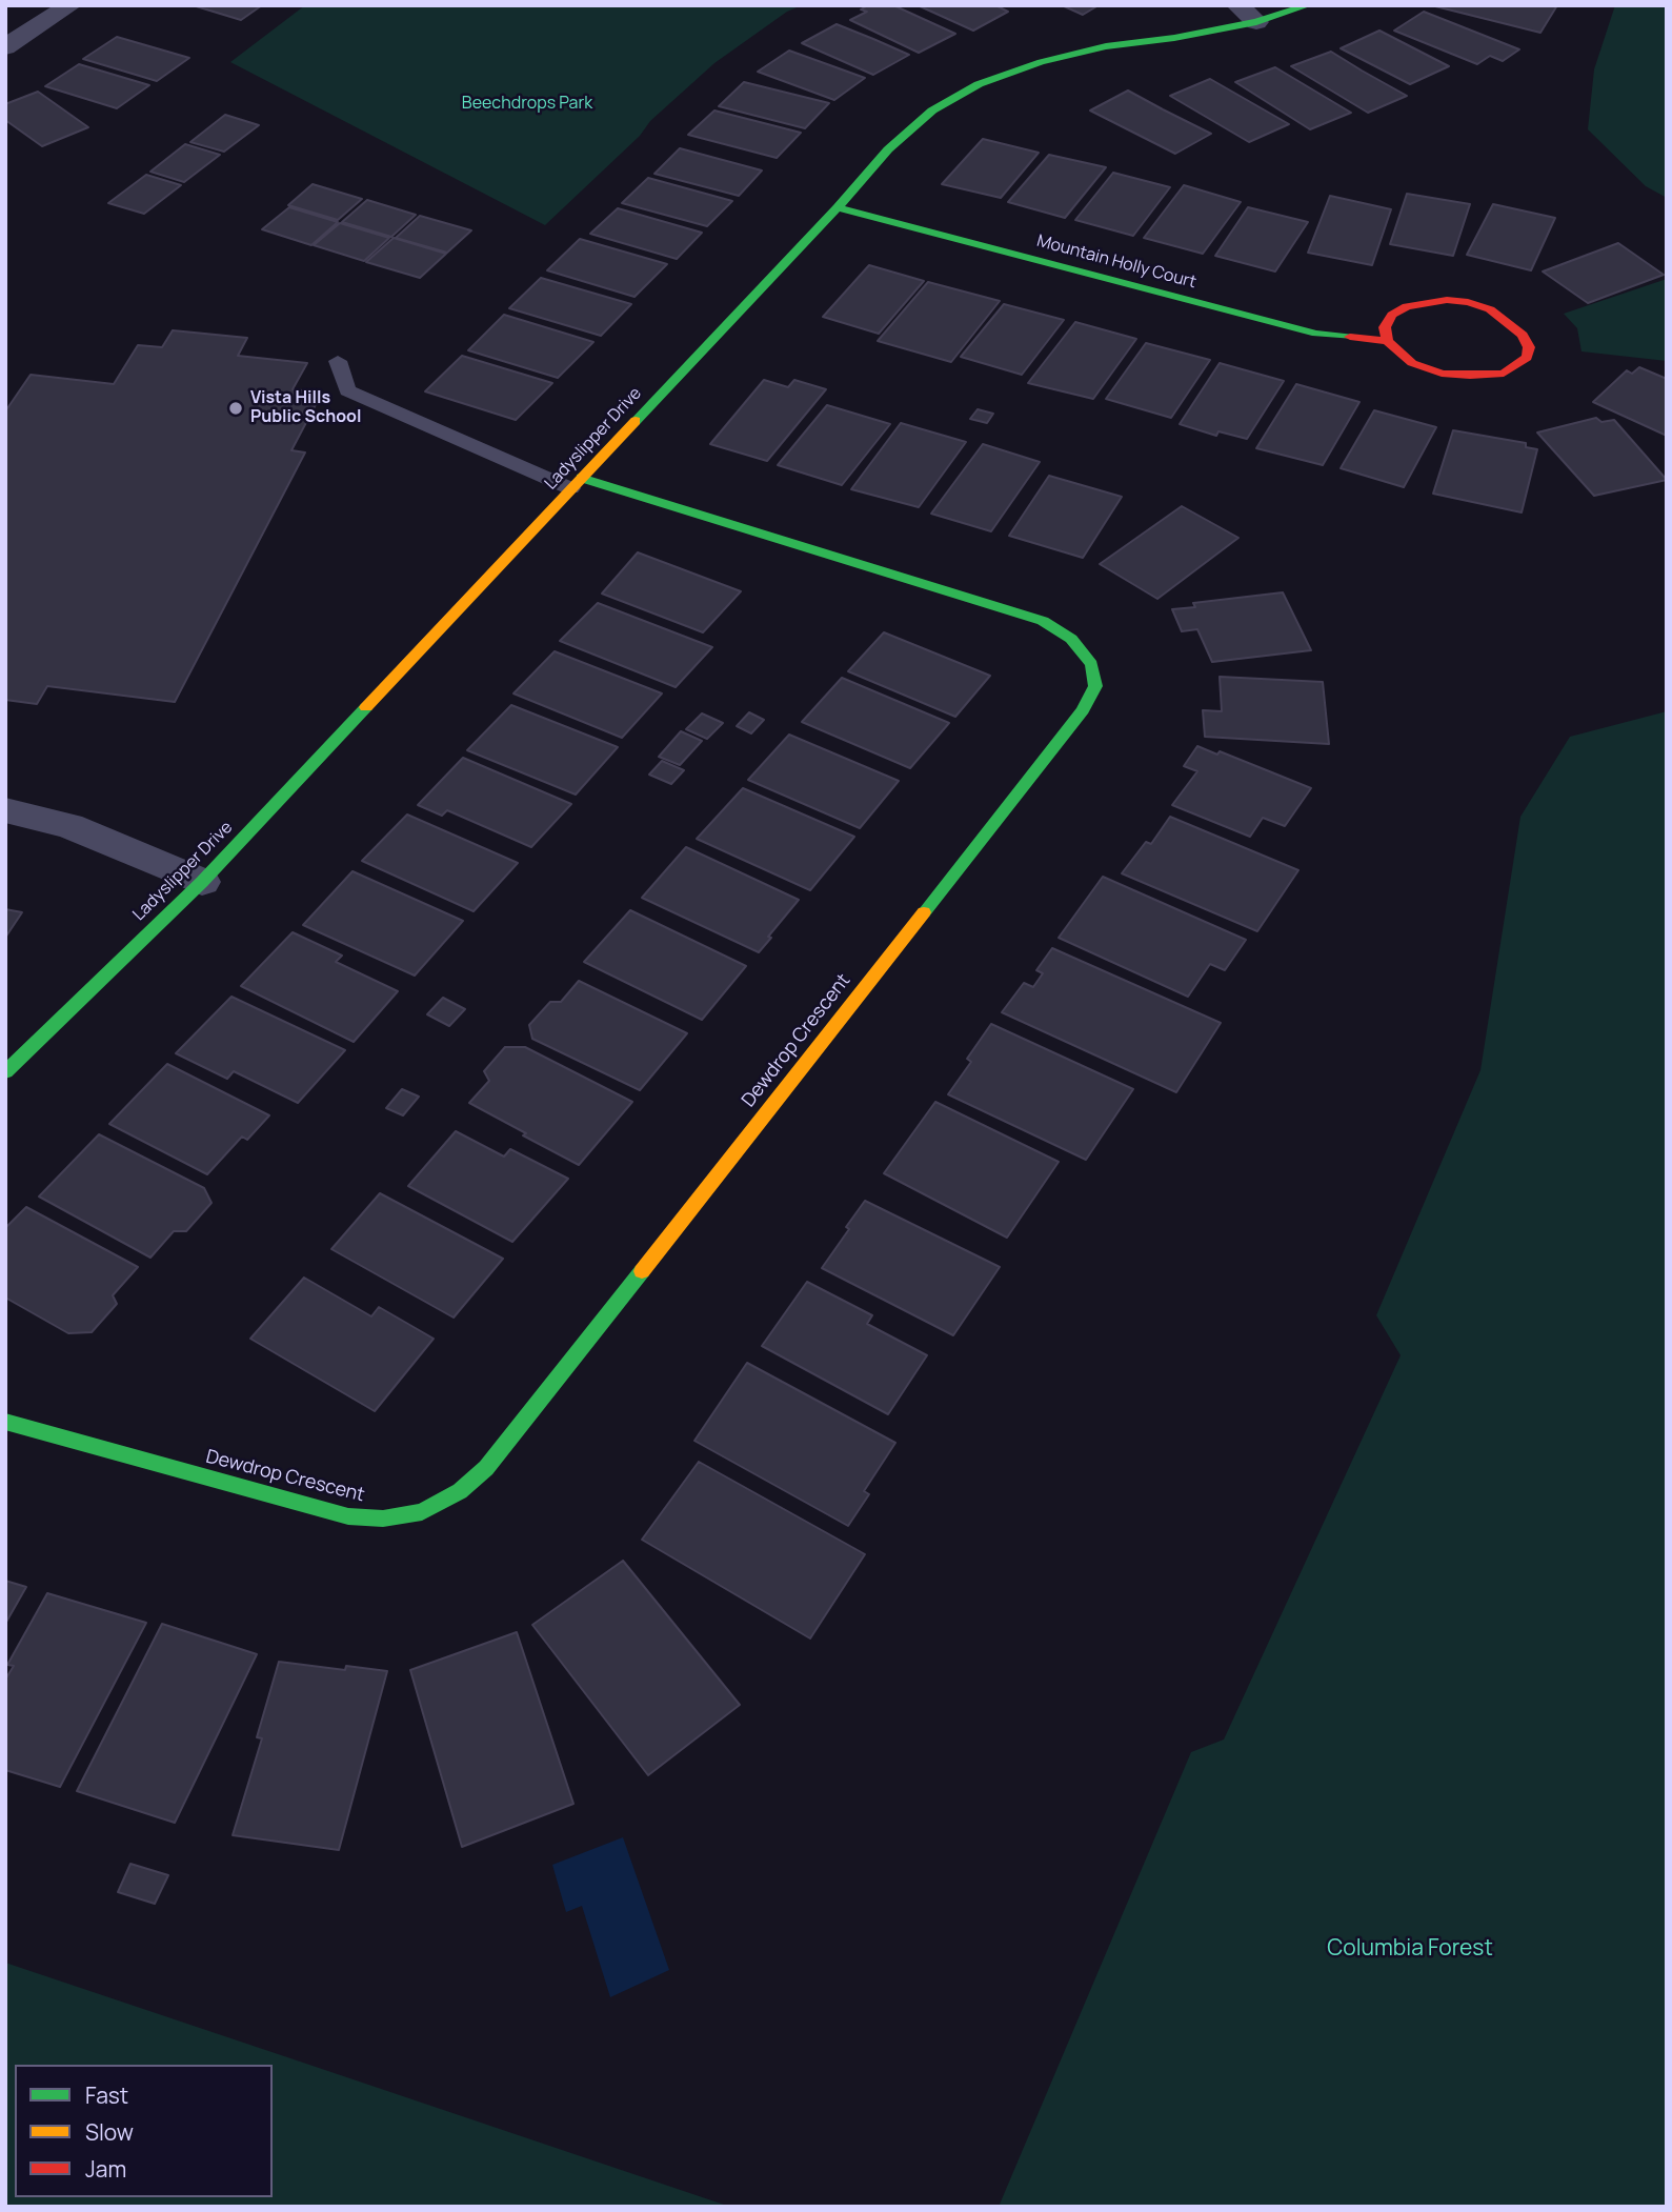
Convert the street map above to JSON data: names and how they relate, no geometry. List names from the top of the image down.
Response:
{
  "streets": {
    "street": ["Mountain Holly Court", "Ladyslipper Drive", "Dewdrop Crescent"]
  },
  "crossings": [
    ["Mountain Holly Court", "Ladyslipper Drive"],
    ["Ladyslipper Drive", "Dewdrop Crescent"]
  ],
  "parks": ["Beechdrops Park", "Columbia Forest"],
  "places": ["Vista Hills Public School"],
  "legend": ["Fast", "Slow", "Jam"]
}
